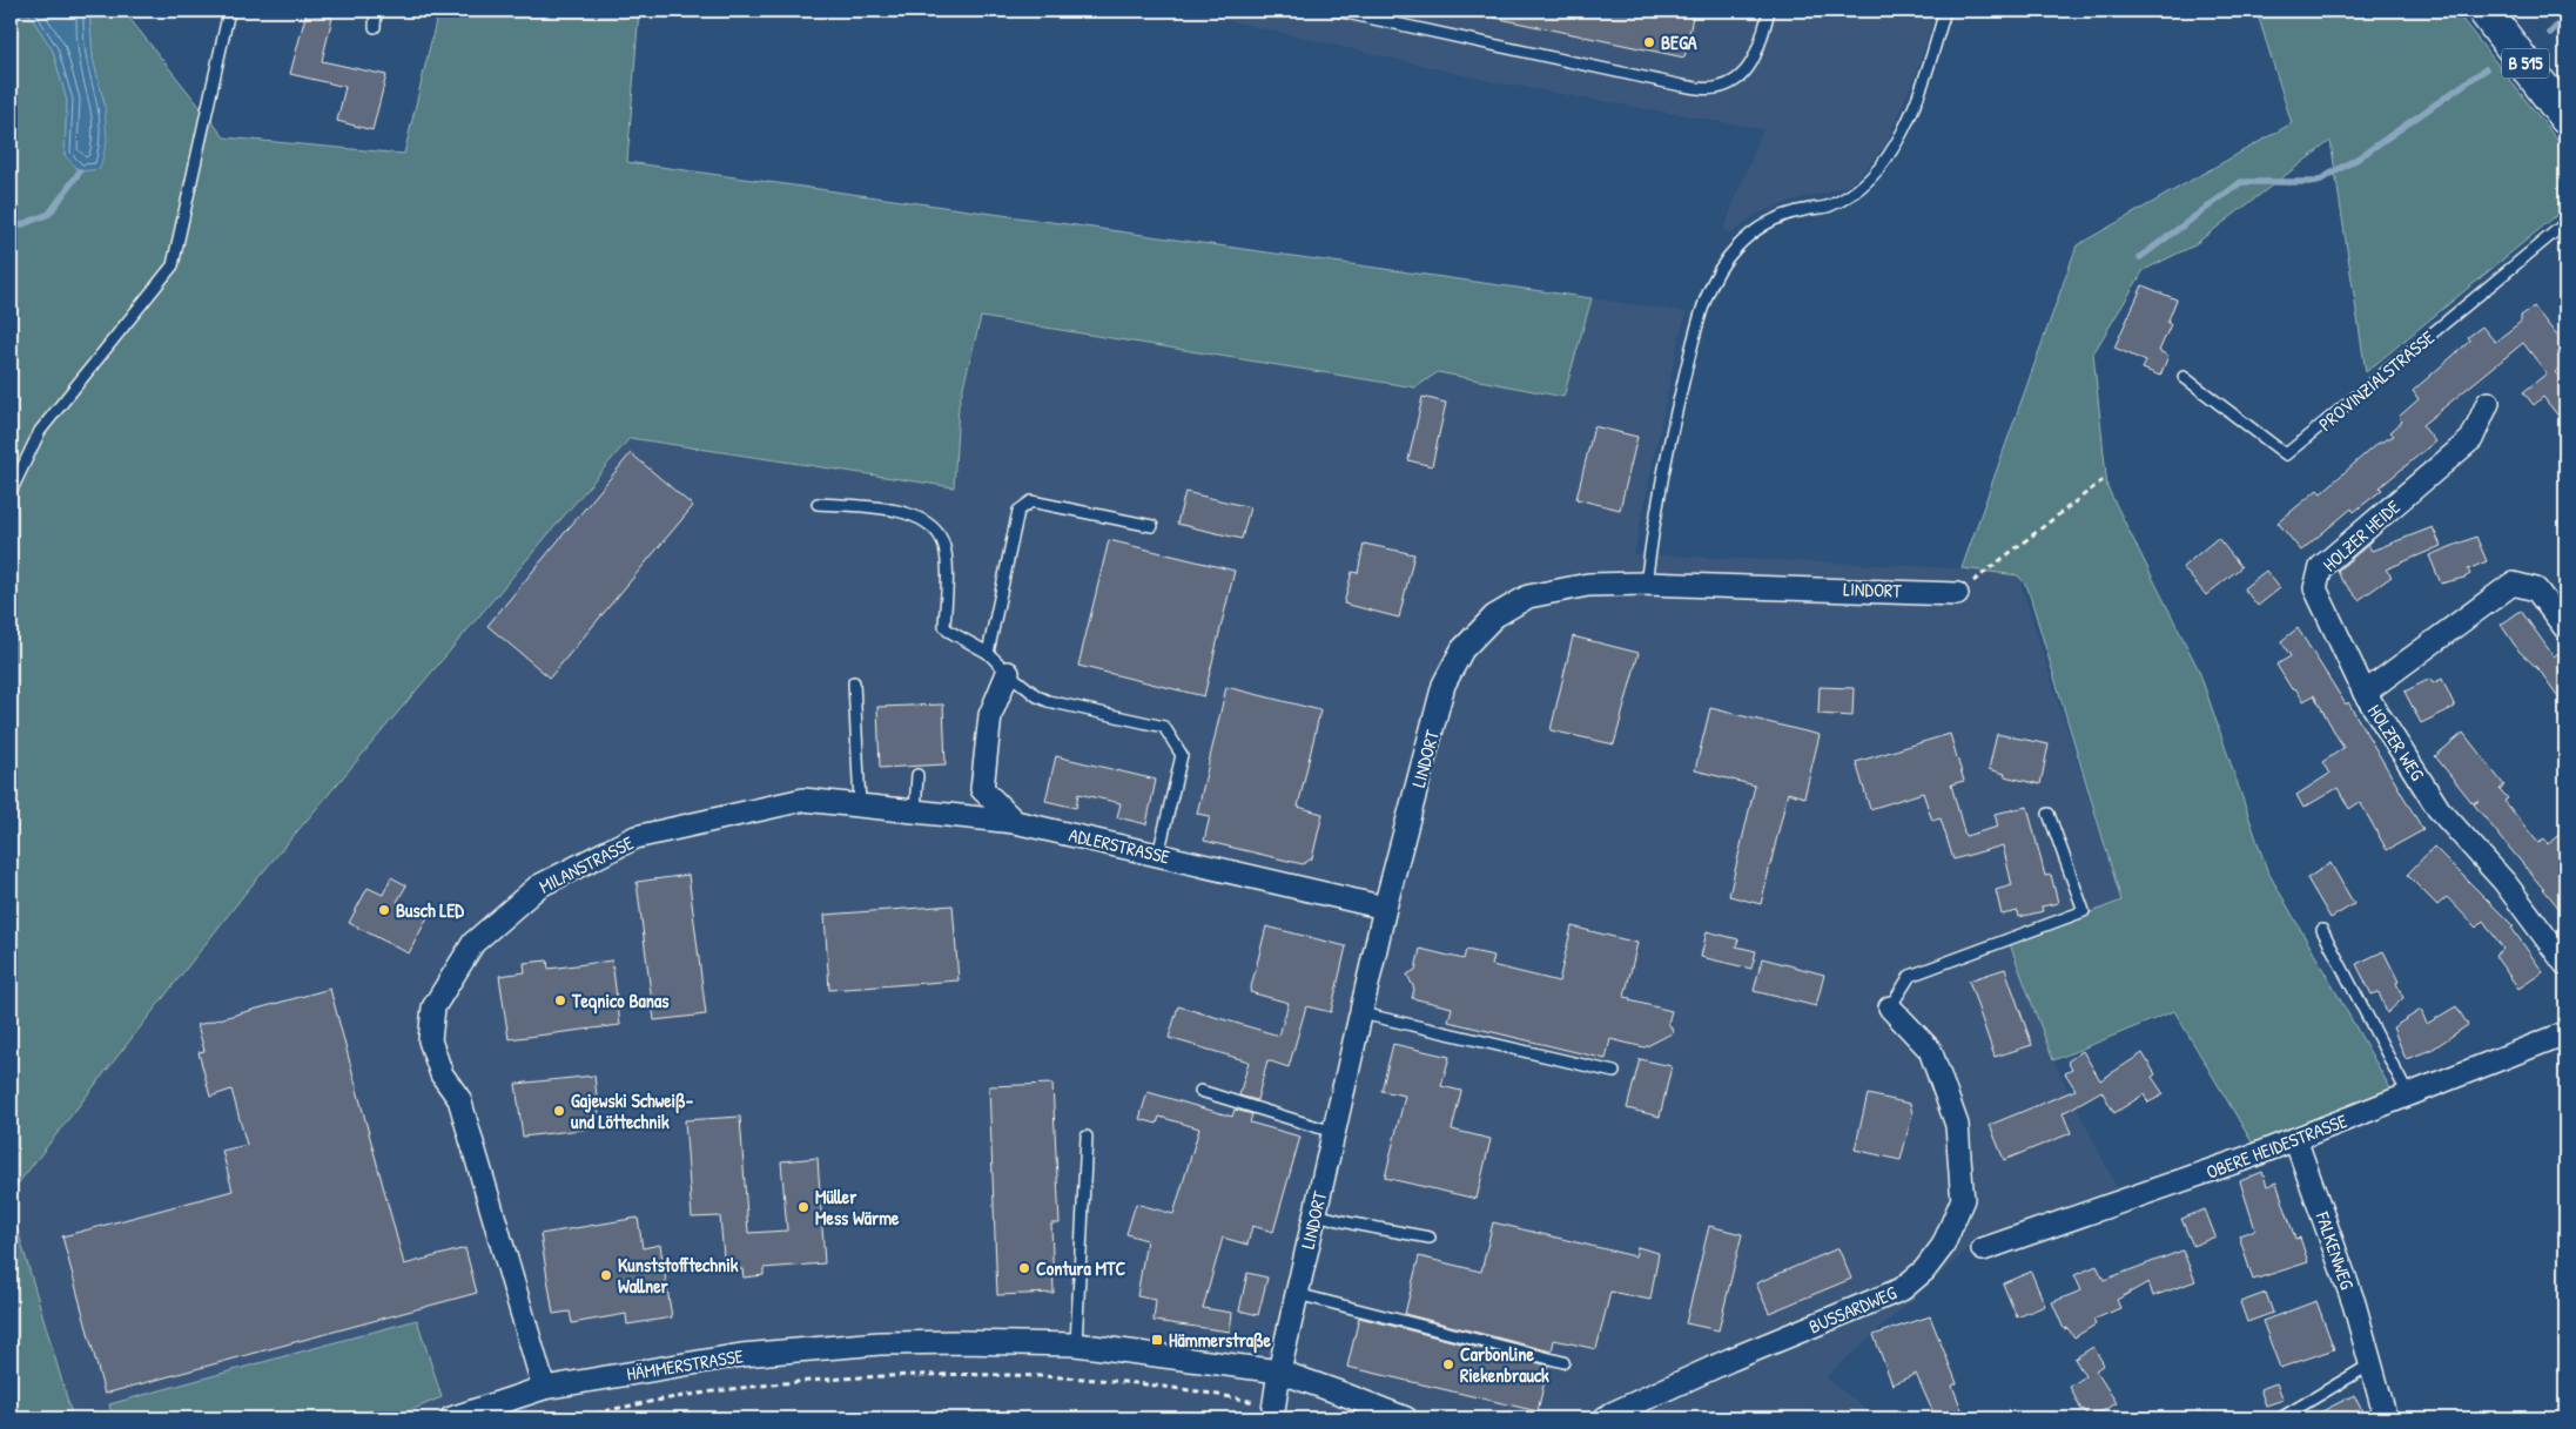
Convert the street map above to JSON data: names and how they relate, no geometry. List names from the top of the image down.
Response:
{
  "streets": {
    "main road": ["B 515"],
    "street": [
      "HOLZER HEIDE",
      "LINDORT",
      "HOLZER WEG",
      "ADLERSTRASSE",
      "MILANSTRASSE",
      "OBERE HEIDESTRASSE",
      "FALKENWEG",
      "BUSSARDWEG",
      "HÄMMERSTRASSE"
    ],
    "lane": ["PROVINZIALSTRASSE"]
  },
  "crossings": [
    ["HOLZER HEIDE", "HOLZER WEG"],
    ["LINDORT", "ADLERSTRASSE"],
    ["LINDORT", "HÄMMERSTRASSE"],
    ["ADLERSTRASSE", "MILANSTRASSE"],
    ["MILANSTRASSE", "HÄMMERSTRASSE"],
    ["OBERE HEIDESTRASSE", "FALKENWEG"]
  ],
  "places": {
    "other": [
      "BEGA",
      "Busch LED",
      "Teqnico Banas",
      "Gajewski Schweiß- und Löttechnik",
      "Müller Mess Wärme",
      "Contura MTC",
      "Kunststofftechnik Wallner",
      "Carbonline Riekenbrauck"
    ],
    "transit": ["Hämmerstraße"]
  }
}
